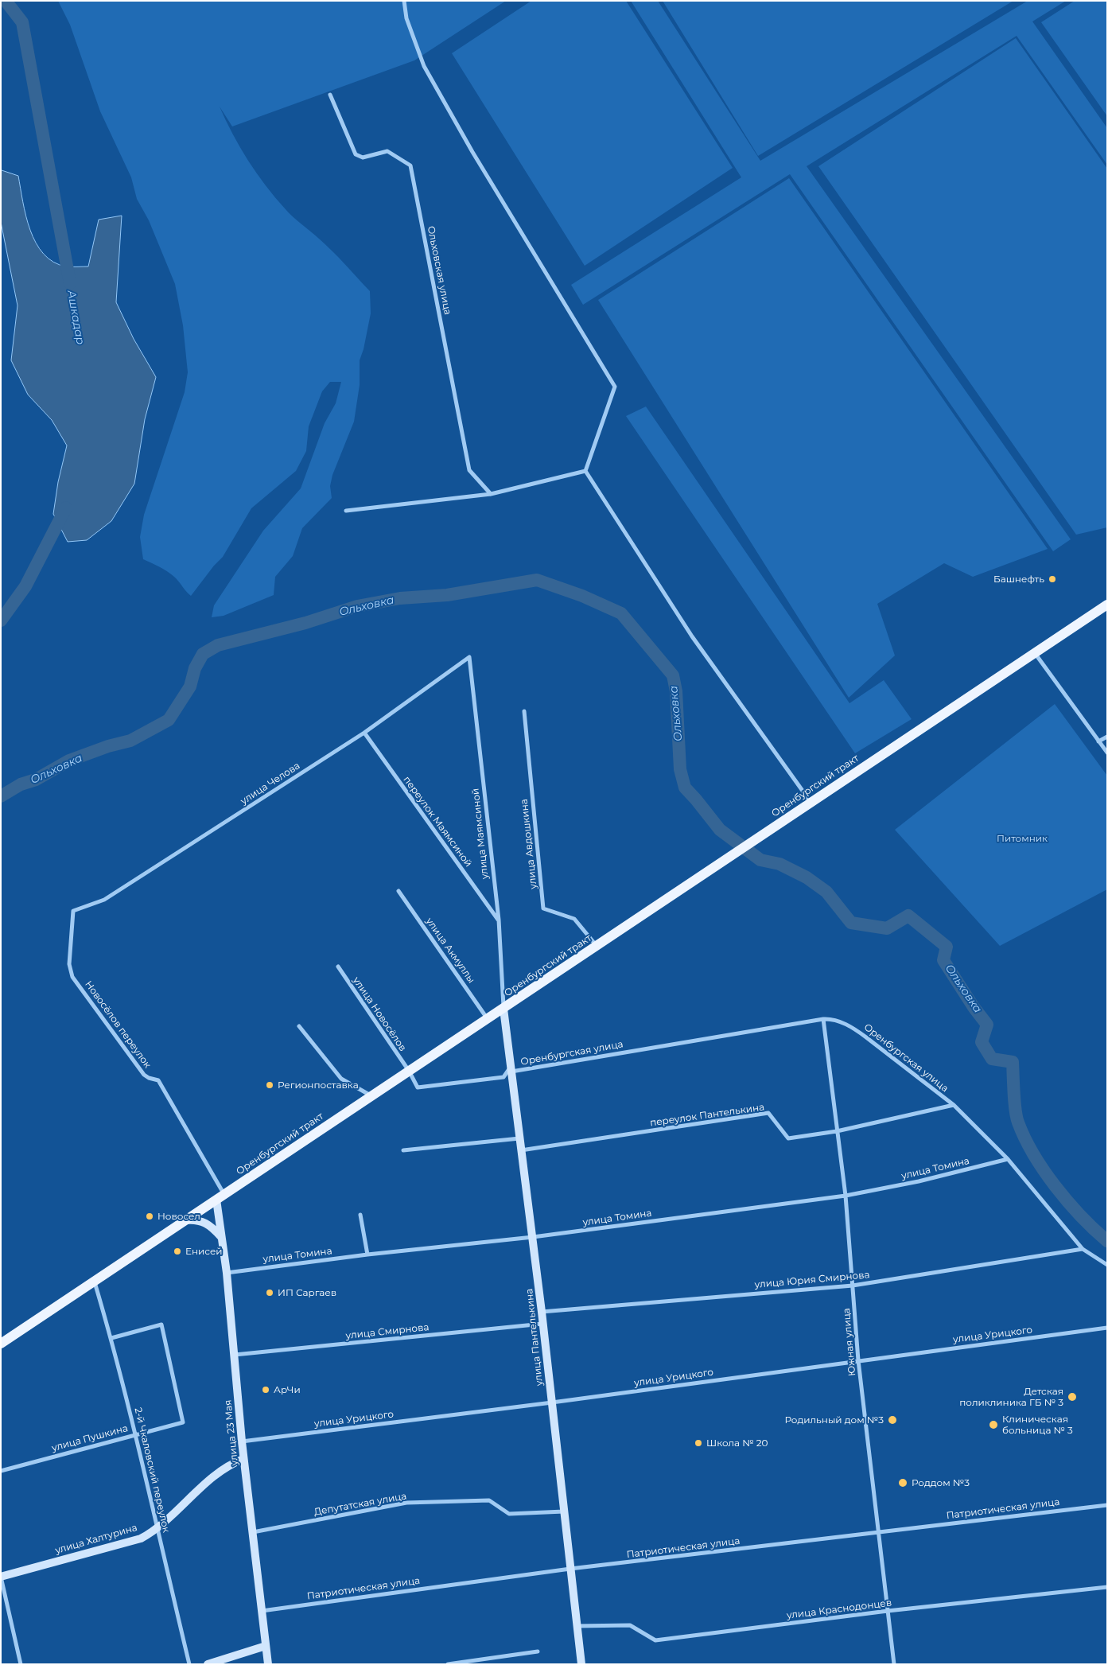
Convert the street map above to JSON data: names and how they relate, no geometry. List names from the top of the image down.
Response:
{
  "streets": {
    "main road": [
      "Оренбургский тракт",
      "улица Пантелькина",
      "улица 23 Мая",
      "улица Халтурина"
    ],
    "street": [
      "Ольховская улица",
      "улица Челова",
      "переулок Маямсиной",
      "улица Маямсиной",
      "улица Авдошкина",
      "улица Акмуллы",
      "улица Новосёлов",
      "Новосёлов переулок",
      "Оренбургская улица",
      "переулок Пантелькина",
      "улица Томина",
      "улица Юрия Смирнова",
      "улица Смирнова",
      "улица Урицкого",
      "Южная улица",
      "улица Пушкина",
      "2-й Чкаловский переулок",
      "Депутатская улица",
      "Патриотическая улица",
      "улица Краснодонцев"
    ]
  },
  "crossings": [
    ["улица Челова", "переулок Маямсиной"],
    ["улица Челова", "улица Маямсиной"],
    ["улица Челова", "Новосёлов переулок"],
    ["Оренбургский тракт", "улица Маямсиной"],
    ["Оренбургский тракт", "улица Авдошкина"],
    ["Оренбургский тракт", "улица Акмуллы"],
    ["Оренбургский тракт", "улица Новосёлов"],
    ["Оренбургский тракт", "Новосёлов переулок"],
    ["Оренбургский тракт", "Оренбургская улица"],
    ["Оренбургский тракт", "улица Пантелькина"],
    ["Оренбургский тракт", "улица 23 Мая"],
    ["Оренбургский тракт", "2-й Чкаловский переулок"],
    ["переулок Маямсиной", "улица Маямсиной"],
    ["улица Маямсиной", "улица Пантелькина"],
    ["улица Новосёлов", "Оренбургская улица"],
    ["Новосёлов переулок", "улица 23 Мая"],
    ["Оренбургская улица", "переулок Пантелькина"],
    ["Оренбургская улица", "улица Томина"],
    ["Оренбургская улица", "улица Юрия Смирнова"],
    ["Оренбургская улица", "улица Пантелькина"],
    ["Оренбургская улица", "Южная улица"],
    ["переулок Пантелькина", "улица Пантелькина"],
    ["переулок Пантелькина", "Южная улица"],
    ["улица Томина", "улица Пантелькина"],
    ["улица Томина", "Южная улица"],
    ["улица Томина", "улица 23 Мая"],
    ["улица Юрия Смирнова", "улица Пантелькина"],
    ["улица Юрия Смирнова", "Южная улица"],
    ["улица Смирнова", "улица Пантелькина"],
    ["улица Смирнова", "улица 23 Мая"],
    ["улица Урицкого", "улица Пантелькина"],
    ["улица Урицкого", "Южная улица"],
    ["улица Урицкого", "улица 23 Мая"],
    ["улица Пантелькина", "Депутатская улица"],
    ["улица Пантелькина", "Патриотическая улица"],
    ["улица Пантелькина", "улица Краснодонцев"],
    ["Южная улица", "Патриотическая улица"],
    ["Южная улица", "улица Краснодонцев"],
    ["улица 23 Мая", "Депутатская улица"],
    ["улица 23 Мая", "Патриотическая улица"],
    ["улица 23 Мая", "улица Халтурина"],
    ["улица Пушкина", "2-й Чкаловский переулок"],
    ["2-й Чкаловский переулок", "улица Халтурина"]
  ],
  "water": ["Ашкадар", "Ольховка"],
  "parks": ["Питомник"],
  "places": [
    "Башнефть",
    "Регионпоставка",
    "Новосел",
    "Енисей",
    "ИП Саргаев",
    "АрЧи",
    "Детская поликлиника ГБ № 3",
    "Родильный дом №3",
    "Клиническая больница № 3",
    "Школа № 20",
    "Роддом №3"
  ]
}
